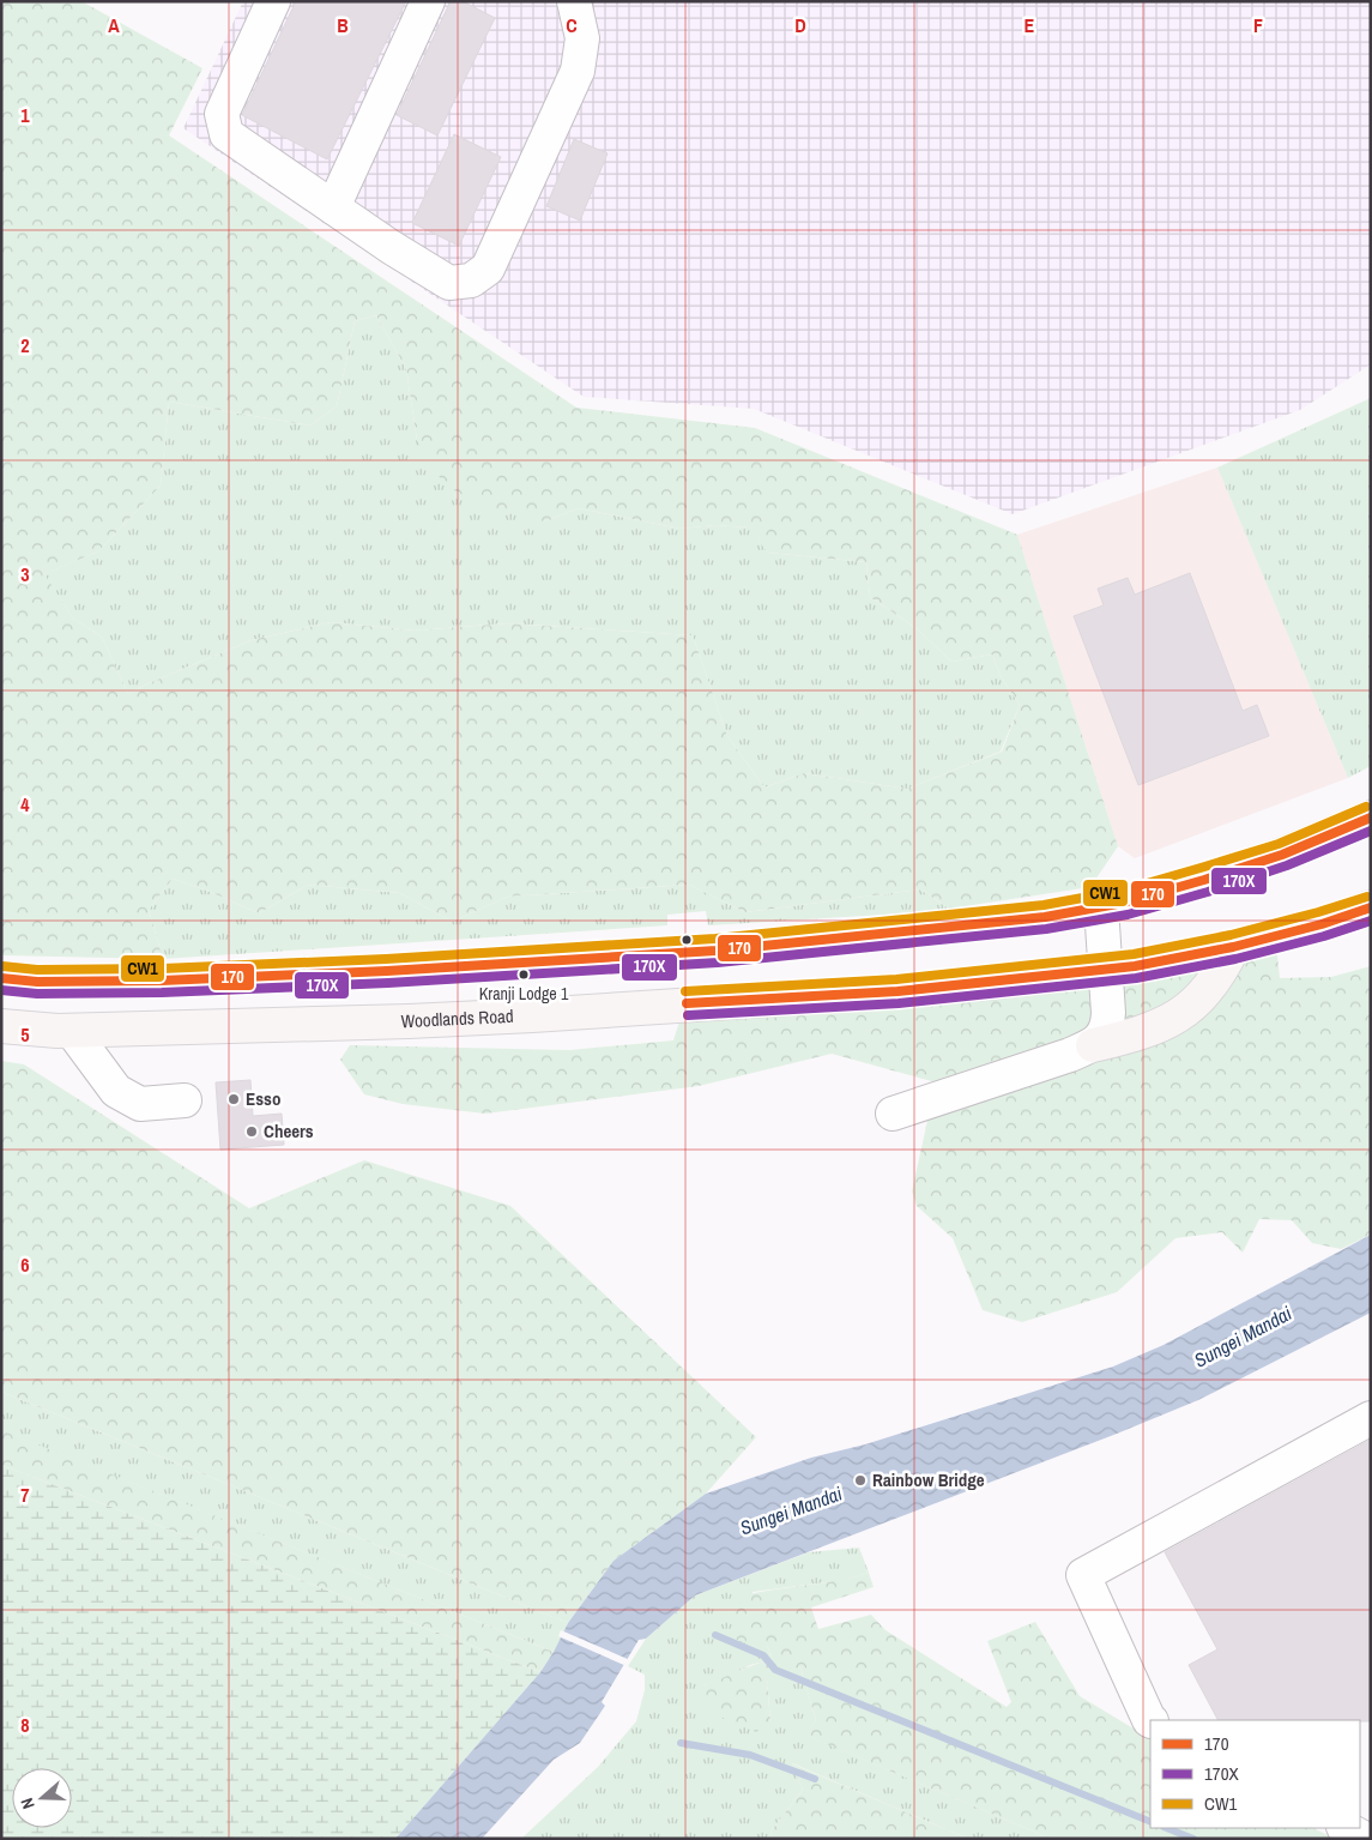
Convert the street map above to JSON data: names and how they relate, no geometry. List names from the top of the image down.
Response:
{
  "streets": {
    "main road": ["Woodlands Road"]
  },
  "water": ["Sungei Mandai"],
  "places": [
    "Kranji Lodge 1",
    "Esso",
    "Cheers",
    "Rainbow Bridge"
  ],
  "lines": ["transit line CW1", "transit line 170", "transit line 170X"],
  "legend": ["170", "170X", "CW1"],
  "north": "left",
  "grid": {
    "columns": [
      "A",
      "B",
      "C",
      "D",
      "E",
      "F"
    ],
    "rows": [
      "1",
      "2",
      "3",
      "4",
      "5",
      "6",
      "7",
      "8"
    ]
  }
}
